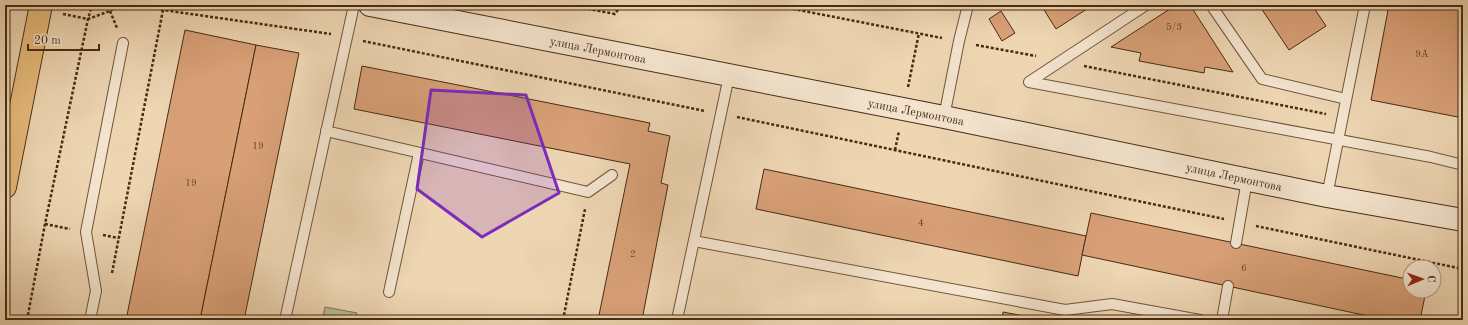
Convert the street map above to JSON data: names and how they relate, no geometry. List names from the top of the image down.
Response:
{
  "streets": {
    "street": ["улица Лермонтова"]
  },
  "house_numbers": [
    "5/3",
    "9А",
    "19",
    "19",
    "4",
    "2",
    "6"
  ],
  "scale_bar": "20 m",
  "north": "right"
}
